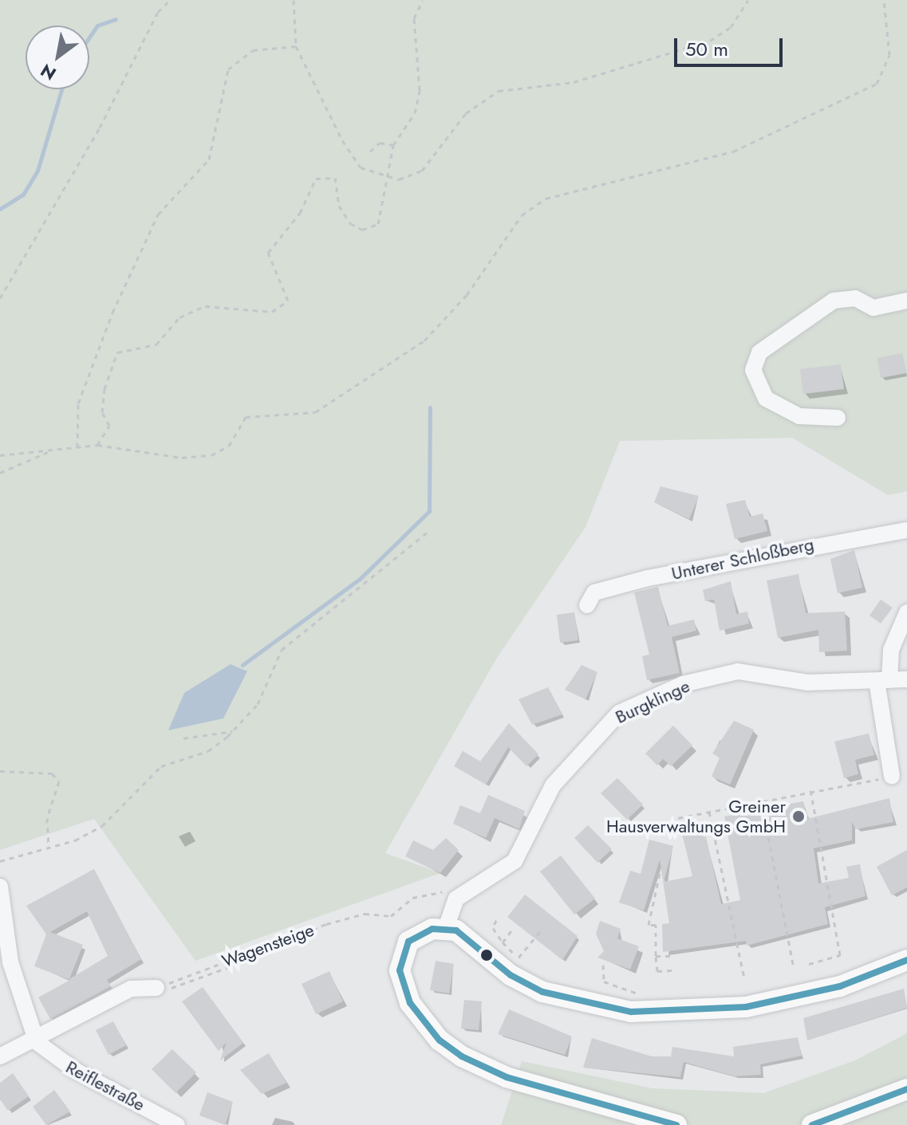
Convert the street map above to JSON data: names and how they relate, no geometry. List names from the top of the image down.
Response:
{
  "streets": {
    "street": ["Unterer Schloßberg", "Burgklinge", "Reiflestraße"],
    "path": ["Wagensteige"]
  },
  "crossings": [
    ["Burgklinge", "Wagensteige"]
  ],
  "places": ["Greiner Hausverwaltungs GmbH"],
  "scale_bar": "50 m",
  "north": "bottom left"
}
